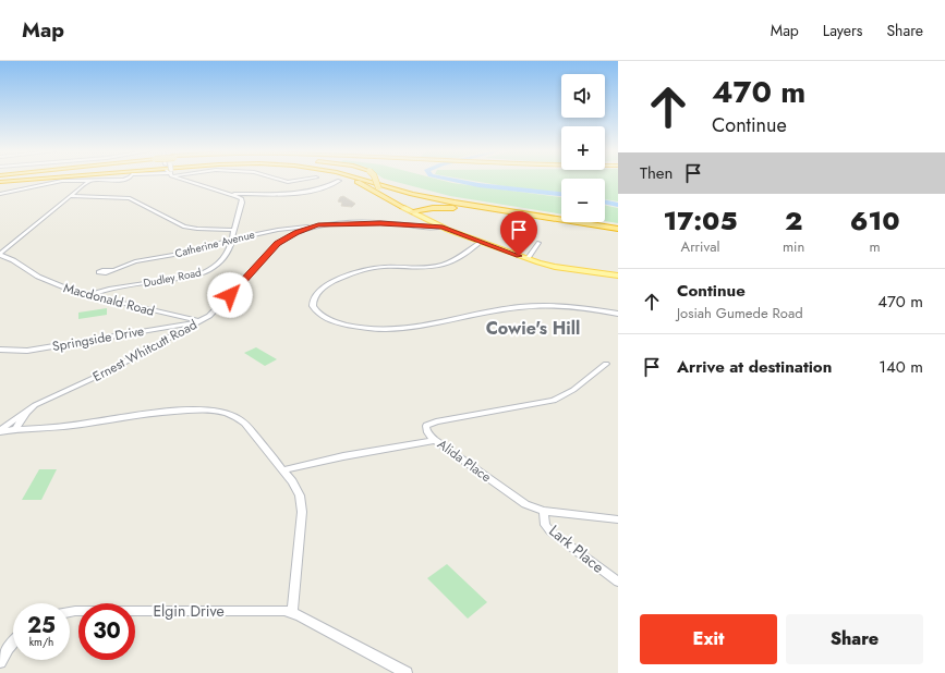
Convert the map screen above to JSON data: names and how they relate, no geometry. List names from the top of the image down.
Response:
{
  "streets": {
    "street": [
      "Catherine Avenue",
      "Dudley Road",
      "Macdonald Road",
      "Springside Drive",
      "Ernest Whitcutt Road",
      "Alida Place",
      "Lark Place",
      "Elgin Drive"
    ]
  },
  "crossings": [
    ["Catherine Avenue", "Dudley Road"],
    ["Catherine Avenue", "Ernest Whitcutt Road"],
    ["Dudley Road", "Macdonald Road"],
    ["Macdonald Road", "Springside Drive"],
    ["Macdonald Road", "Ernest Whitcutt Road"],
    ["Springside Drive", "Ernest Whitcutt Road"],
    ["Alida Place", "Lark Place"]
  ],
  "districts": ["Cowie's Hill"],
  "page": {
    "header": "Map",
    "nav": ["Map", "Layers", "Share"],
    "turn": ["470 m", "Continue"],
    "map_buttons": ["+", "−"],
    "then": "Then",
    "eta": [
      "17:05",
      "Arrival",
      "2",
      "min",
      "610",
      "m"
    ],
    "list": [
      {
        "name": "Continue",
        "note": "Josiah Gumede Road",
        "value": "470 m"
      },
      {
        "name": "Arrive at destination",
        "value": "140 m"
      }
    ],
    "speed": "25 km/h",
    "limit": "30",
    "buttons": ["Exit", "Share"]
  }
}
